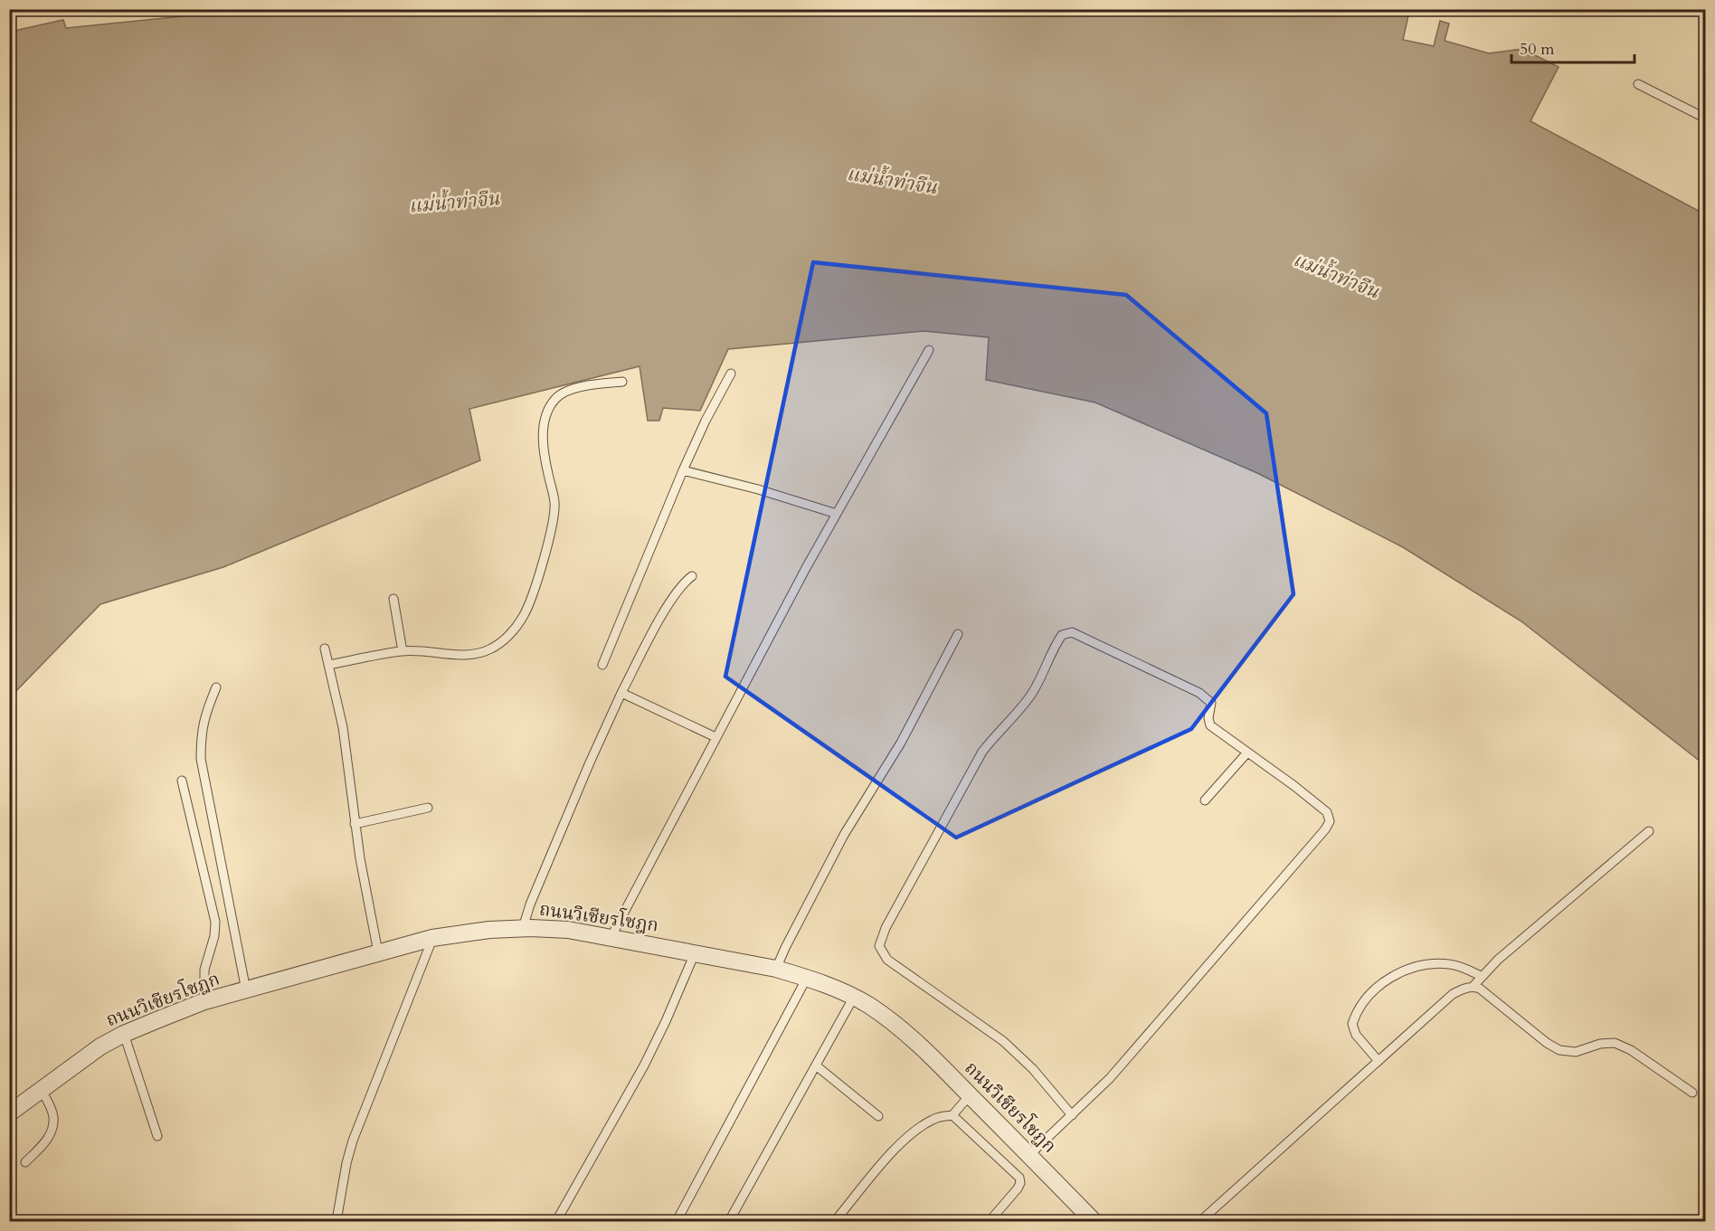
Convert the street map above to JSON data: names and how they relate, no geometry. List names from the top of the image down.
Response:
{
  "streets": {
    "street": ["ถนนวิเชียรโชฎก"]
  },
  "water": ["แม่น้ำท่าจีน"],
  "scale_bar": "50 m"
}
